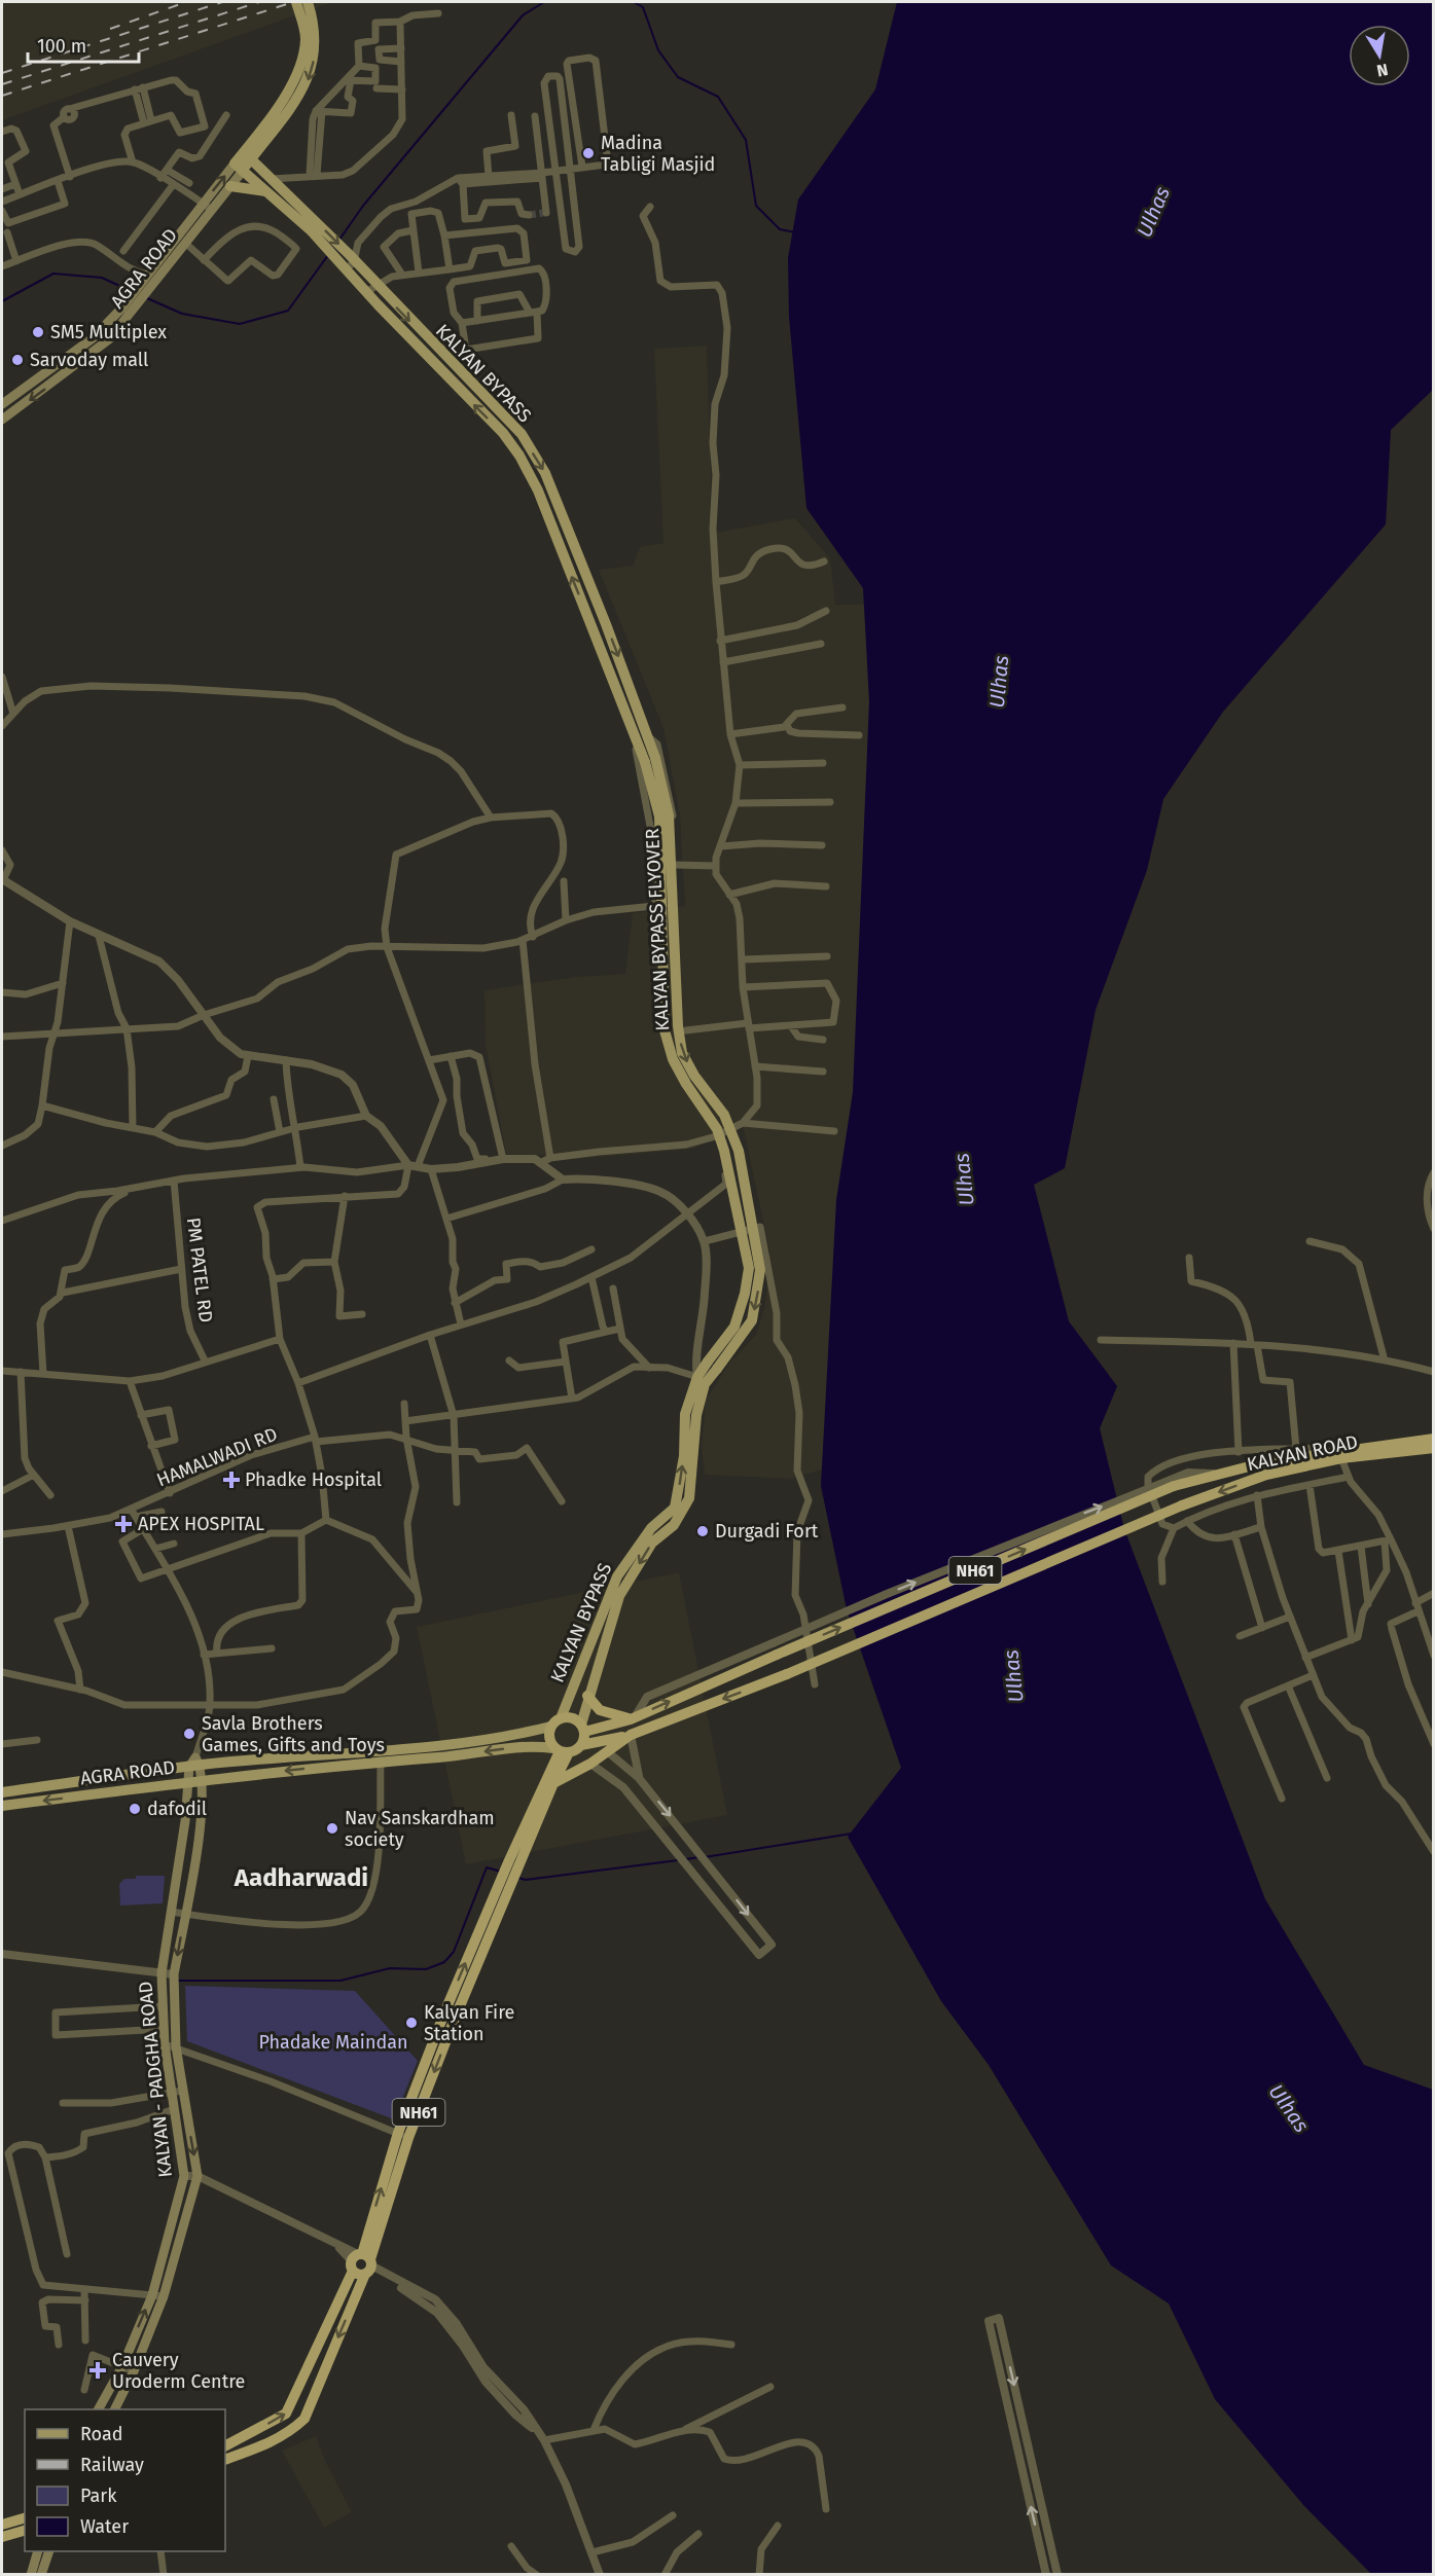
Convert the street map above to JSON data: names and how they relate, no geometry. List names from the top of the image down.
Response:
{
  "streets": {
    "highway": ["KALYAN ROAD", "NH61"],
    "main road": [
      "AGRA ROAD",
      "KALYAN BYPASS",
      "KALYAN BYPASS FLYOVER",
      "KALYAN - PADGHA ROAD"
    ],
    "street": ["PM PATEL RD", "HAMALWADI RD"]
  },
  "crossings": [
    ["AGRA ROAD", "KALYAN BYPASS"],
    ["AGRA ROAD", "NH61"],
    ["AGRA ROAD", "KALYAN - PADGHA ROAD"],
    ["KALYAN BYPASS", "KALYAN BYPASS FLYOVER"],
    ["KALYAN BYPASS", "NH61"],
    ["KALYAN ROAD", "NH61"]
  ],
  "districts": ["Aadharwadi"],
  "water": ["Ulhas"],
  "parks": ["Phadake Maindan"],
  "places": {
    "other": [
      "Madina Tabligi Masjid",
      "SM5 Multiplex",
      "Sarvoday mall",
      "Durgadi Fort",
      "Savla Brothers Games, Gifts and Toys",
      "dafodil",
      "Nav Sanskardham society",
      "Kalyan Fire Station"
    ],
    "health": ["Phadke Hospital", "APEX HOSPITAL", "Cauvery Uroderm Centre"]
  },
  "legend": [
    "Road",
    "Railway",
    "Park",
    "Water"
  ],
  "scale_bar": "100 m",
  "north": "bottom"
}
